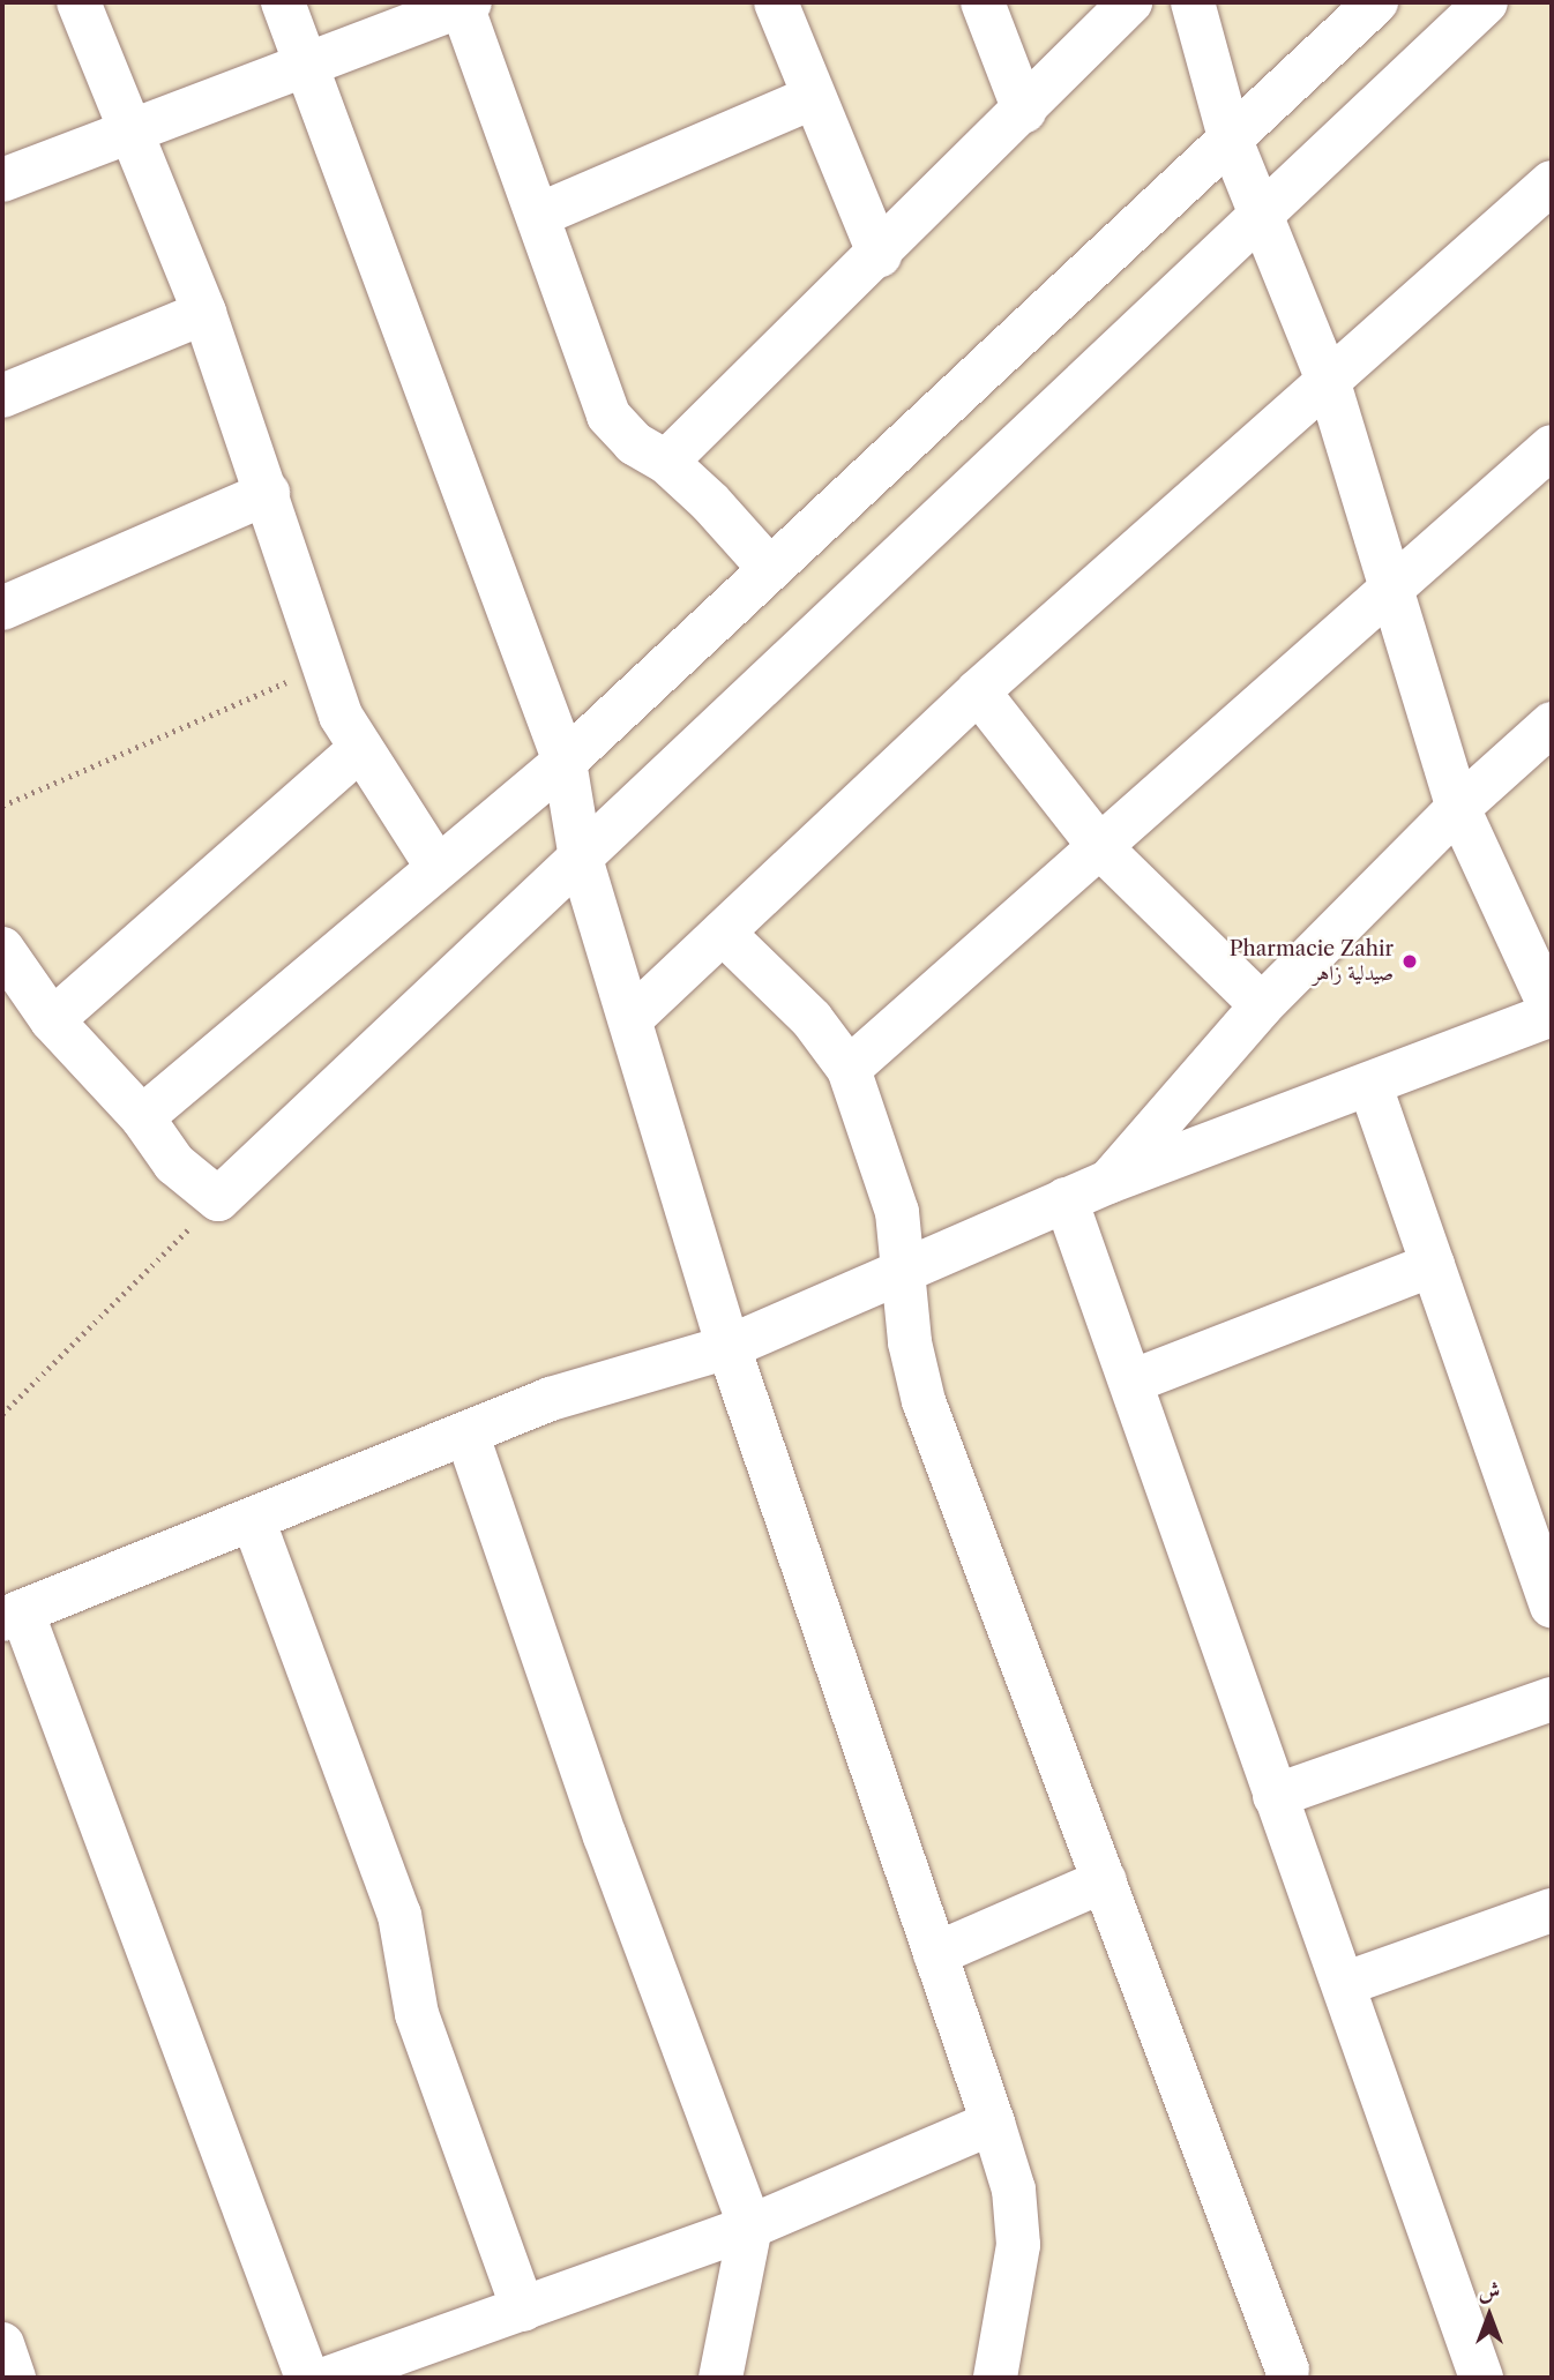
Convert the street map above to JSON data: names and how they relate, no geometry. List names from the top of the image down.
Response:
{
  "places": ["Pharmacie Zahir صيدلية زاهر"],
  "north": "top"
}
